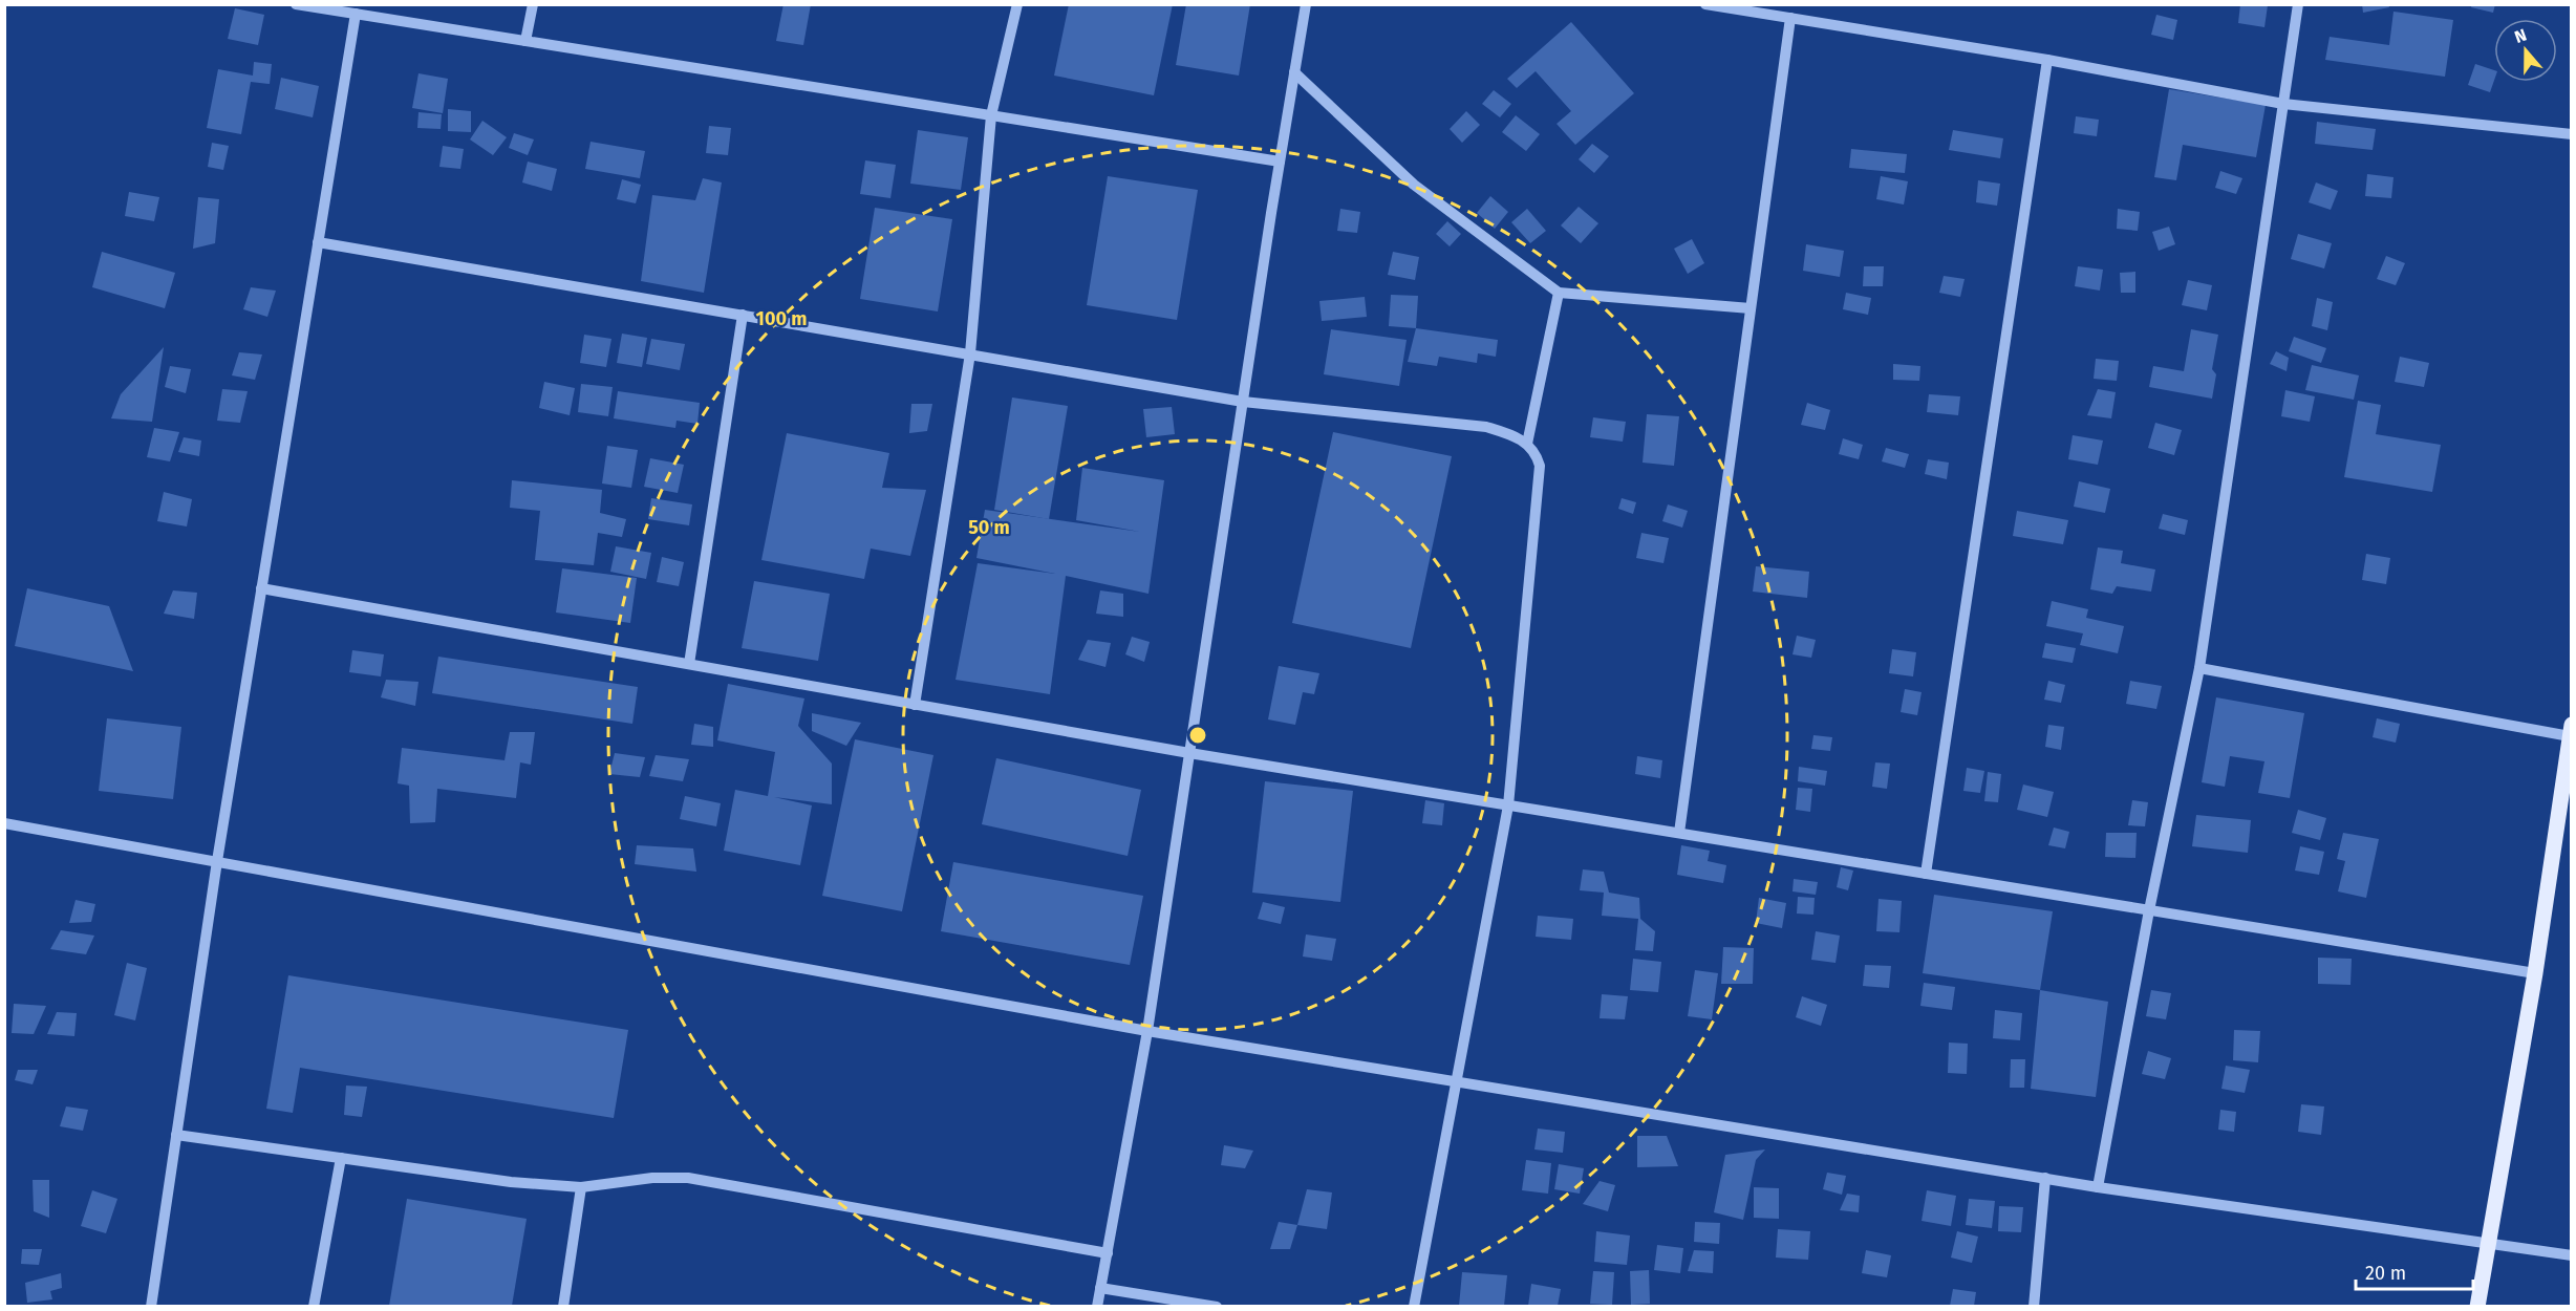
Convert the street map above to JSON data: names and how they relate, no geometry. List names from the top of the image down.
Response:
{
  "scale_bar": "20 m",
  "north": "top",
  "rings": ["100 m", "50 m"]
}
